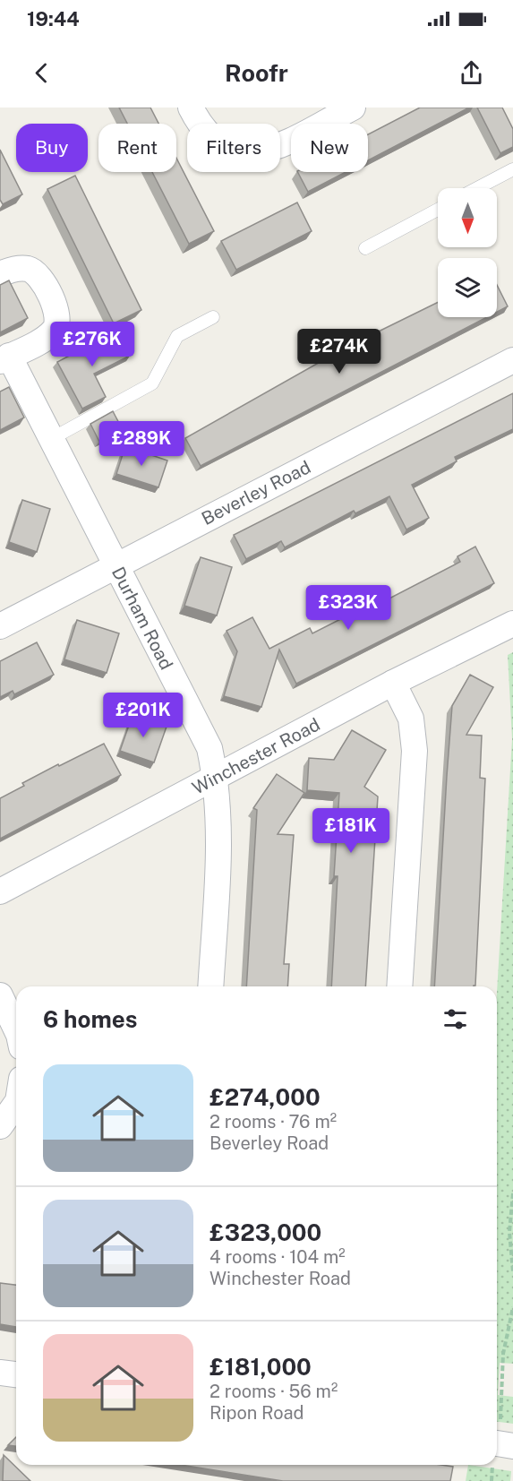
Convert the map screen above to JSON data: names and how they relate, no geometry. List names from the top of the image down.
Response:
{
  "streets": {
    "street": ["Beverley Road", "Durham Road", "Winchester Road"]
  },
  "crossings": [
    ["Beverley Road", "Durham Road"],
    ["Durham Road", "Winchester Road"]
  ],
  "north": "bottom",
  "page": {
    "status": "19:44",
    "header": "Roofr",
    "chip": [
      "Buy",
      "Rent",
      "Filters",
      "New"
    ],
    "price": [
      "£276K",
      "£274K",
      "£289K",
      "£323K",
      "£201K",
      "£181K"
    ],
    "heading": "6 homes",
    "list": [
      {
        "name": "£274,000",
        "note": "2 rooms · 76 m² · Beverley Road"
      },
      {
        "name": "£323,000",
        "note": "4 rooms · 104 m² · Winchester Road"
      },
      {
        "name": "£181,000",
        "note": "2 rooms · 56 m² · Ripon Road"
      }
    ]
  }
}
